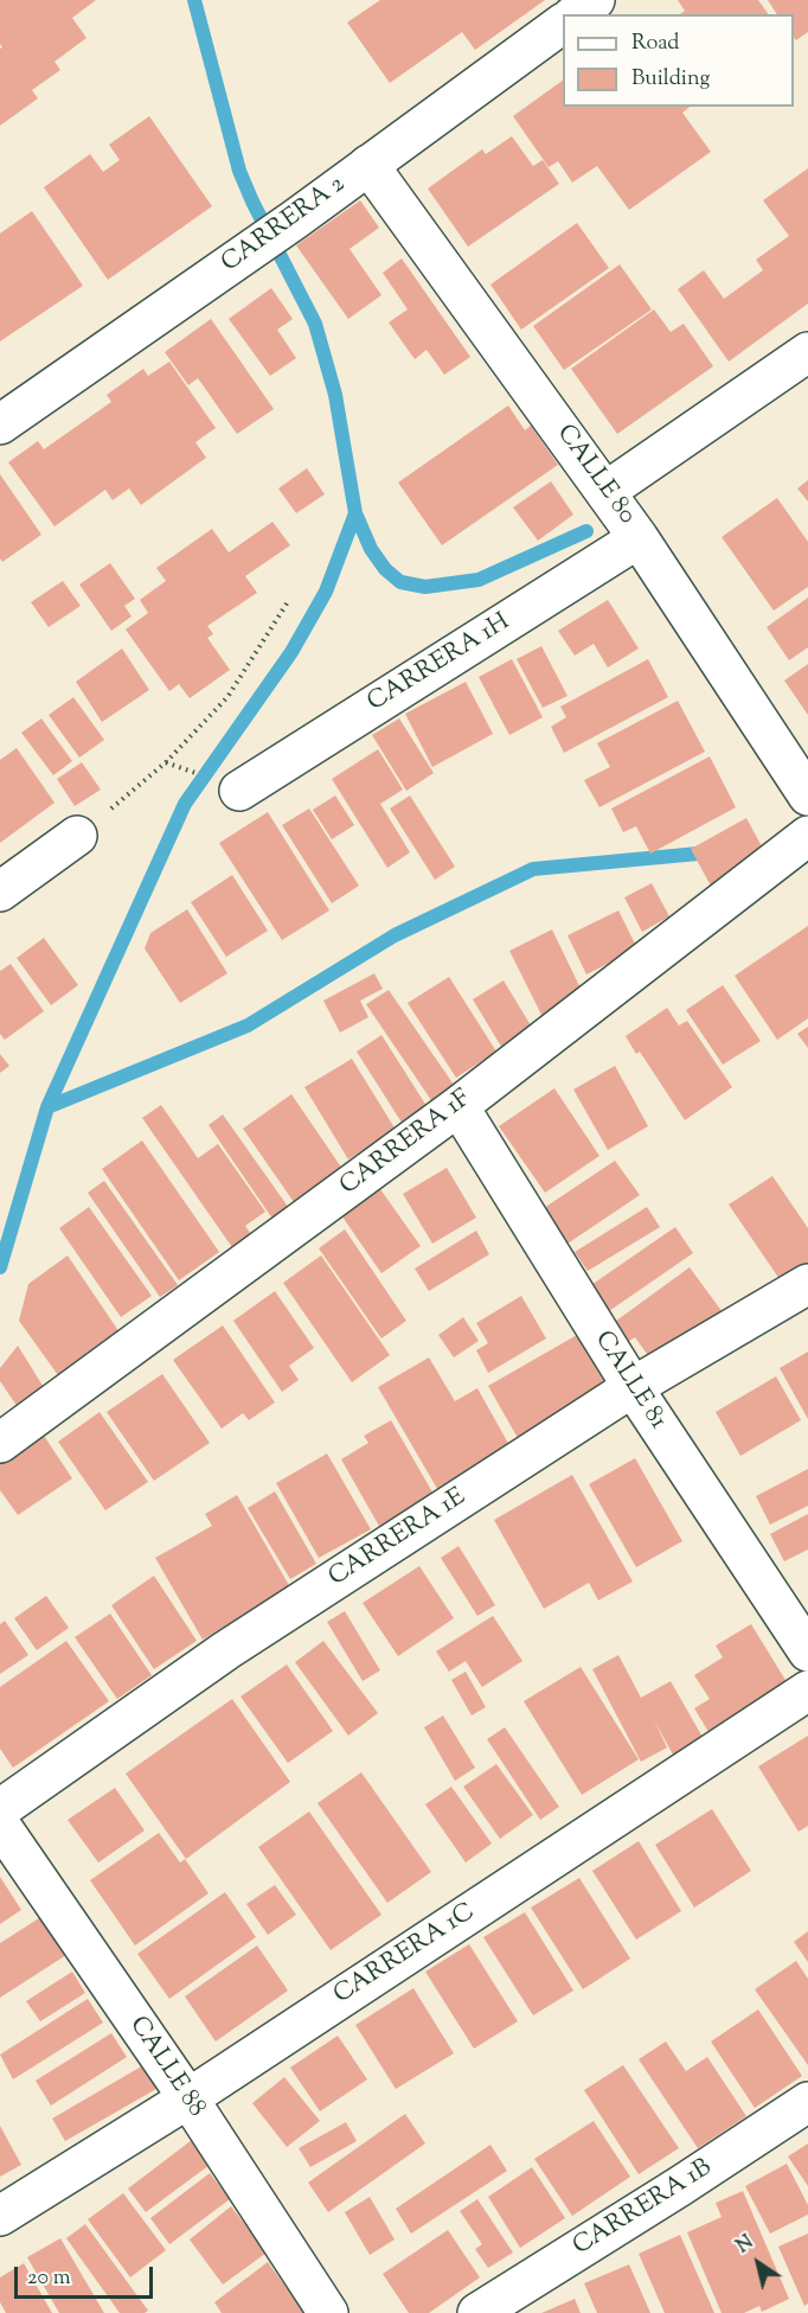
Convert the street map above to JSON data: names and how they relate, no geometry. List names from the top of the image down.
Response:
{
  "streets": {
    "street": [
      "CARRERA 2",
      "CALLE 80",
      "CARRERA 1H",
      "CARRERA 1F",
      "CALLE 81",
      "CARRERA 1E",
      "CARRERA 1C",
      "CALLE 88",
      "CARRERA 1B"
    ]
  },
  "crossings": [
    ["CARRERA 2", "CALLE 80"],
    ["CALLE 80", "CARRERA 1H"],
    ["CARRERA 1F", "CALLE 81"],
    ["CALLE 81", "CARRERA 1E"],
    ["CARRERA 1C", "CALLE 88"]
  ],
  "legend": ["Road", "Building"],
  "scale_bar": "20 m",
  "north": "top left"
}
